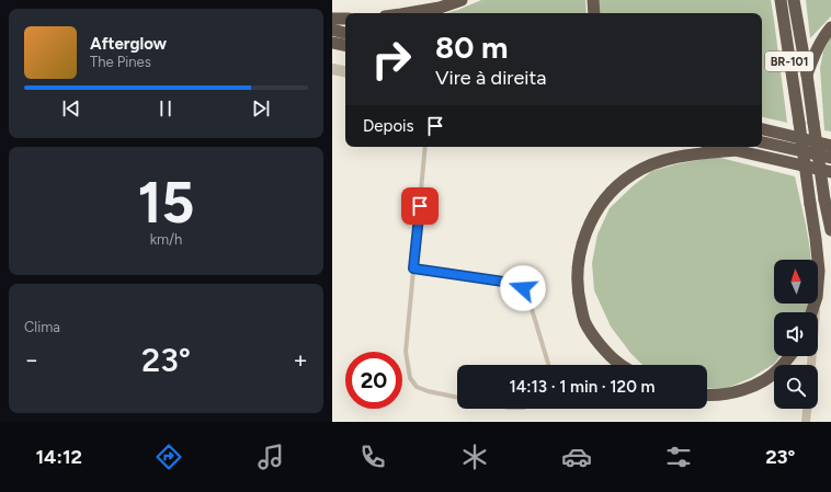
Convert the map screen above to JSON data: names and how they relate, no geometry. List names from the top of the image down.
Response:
{
  "streets": {
    "highway": ["BR-101"]
  },
  "north": "top",
  "page": {
    "turn": ["80 m", "Vire à direita"],
    "song": ["Afterglow", "The Pines"],
    "then": "Depois",
    "tile": [
      ["15", "km/h"],
      "Clima"
    ],
    "heat": ["−", "23°", "+"],
    "limit": "20",
    "trip": "14:13 · 1 min · 120 m",
    "tabs": ["14:12", "23°"]
  }
}
